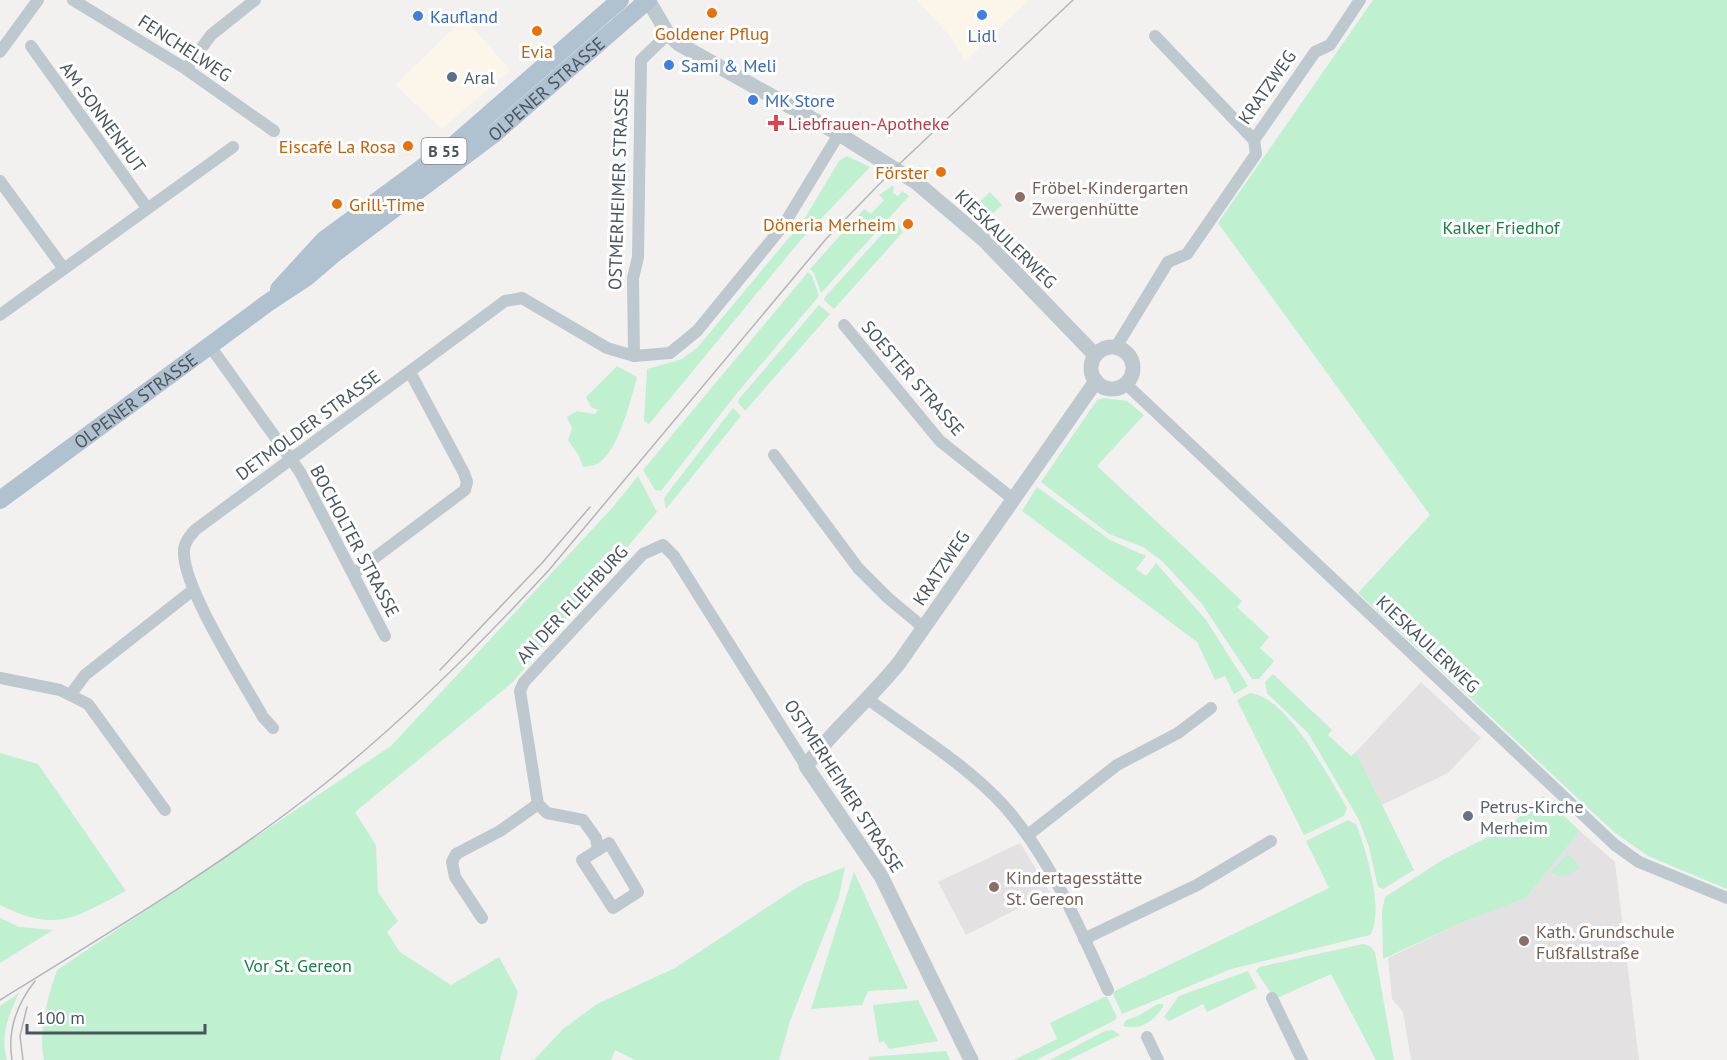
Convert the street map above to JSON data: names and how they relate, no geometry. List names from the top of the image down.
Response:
{
  "streets": {
    "main road": ["OLPENER STRASSE", "B 55"],
    "street": [
      "FENCHELWEG",
      "KRATZWEG",
      "AM SONNENHUT",
      "OSTMERHEIMER STRASSE",
      "KIESKAULERWEG",
      "SOESTER STRASSE",
      "DETMOLDER STRASSE",
      "BOCHOLTER STRASSE",
      "AN DER FLIEHBURG"
    ]
  },
  "crossings": [
    ["KRATZWEG", "OSTMERHEIMER STRASSE"],
    ["KRATZWEG", "KIESKAULERWEG"],
    ["KRATZWEG", "SOESTER STRASSE"],
    ["OLPENER STRASSE", "KIESKAULERWEG"],
    ["OLPENER STRASSE", "BOCHOLTER STRASSE"],
    ["OSTMERHEIMER STRASSE", "KIESKAULERWEG"],
    ["OSTMERHEIMER STRASSE", "DETMOLDER STRASSE"],
    ["OSTMERHEIMER STRASSE", "AN DER FLIEHBURG"],
    ["DETMOLDER STRASSE", "BOCHOLTER STRASSE"]
  ],
  "parks": ["Kalker Friedhof", "Vor St. Gereon"],
  "places": {
    "other": [
      "Goldener Pflug",
      "Lidl",
      "Kaufland",
      "Evia",
      "Sami & Meli",
      "Aral",
      "MK Store",
      "Eiscafé La Rosa",
      "Förster",
      "Fröbel-Kindergarten Zwergenhütte",
      "Grill-Time",
      "Döneria Merheim",
      "Petrus-Kirche Merheim",
      "Kindertagesstätte St. Gereon",
      "Kath. Grundschule Fußfallstraße"
    ],
    "health": ["Liebfrauen-Apotheke"]
  },
  "scale_bar": "100 m"
}
